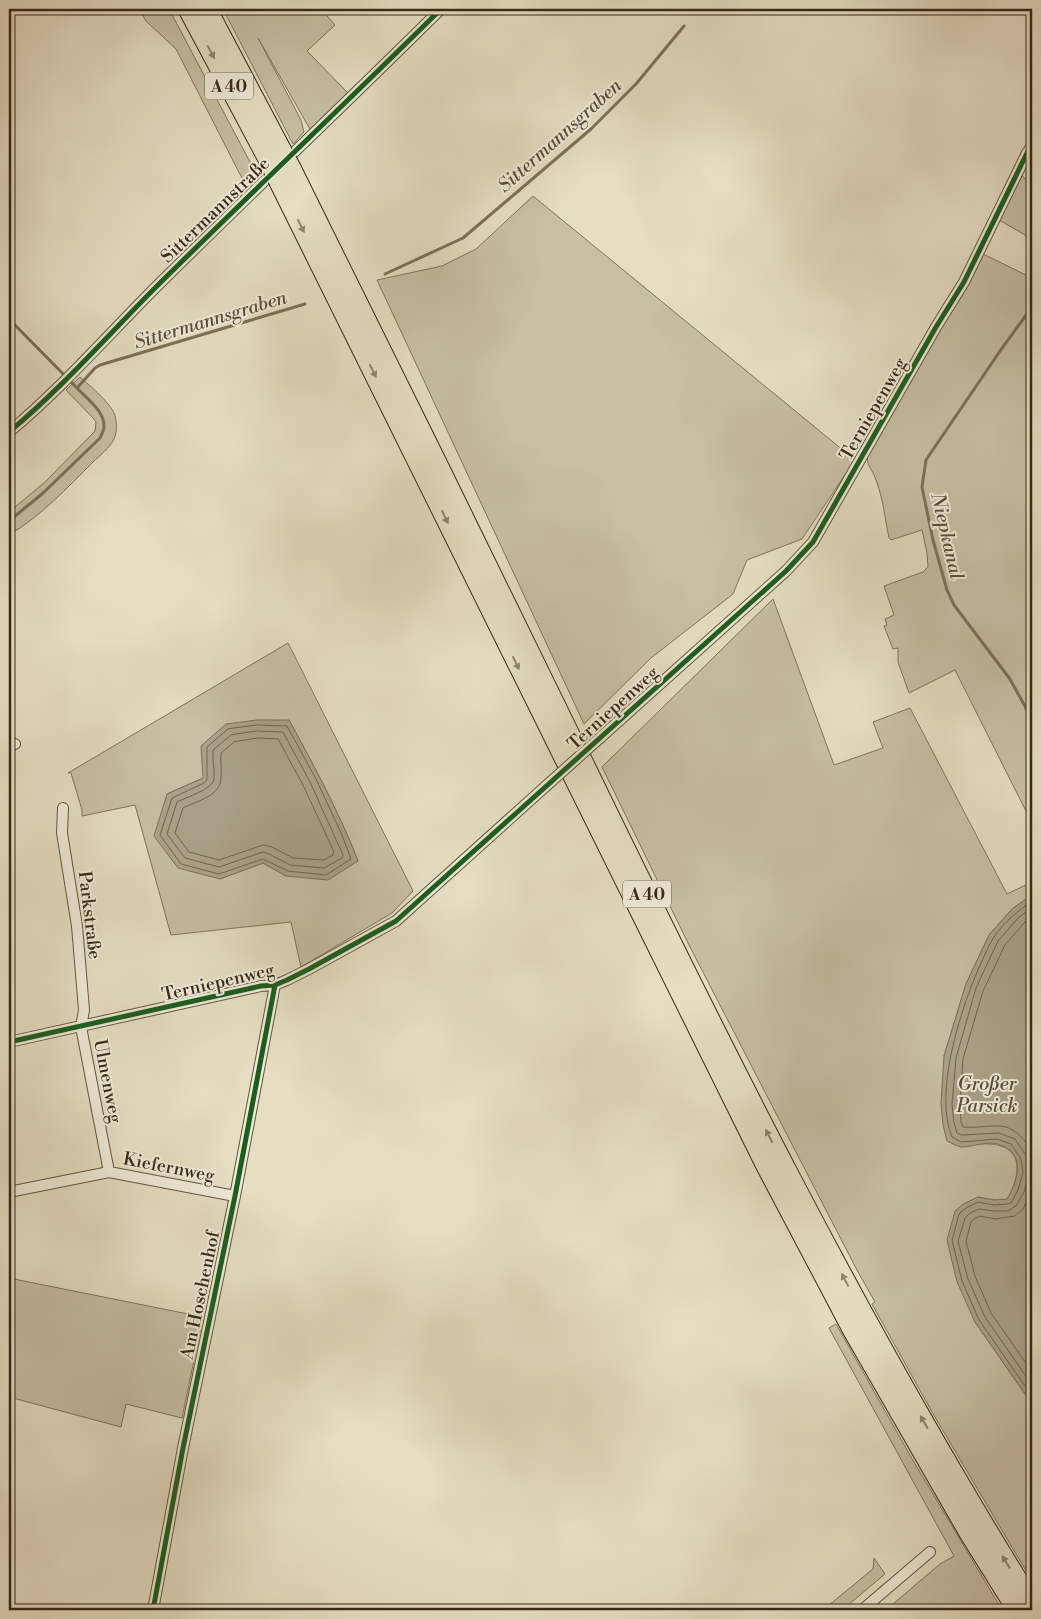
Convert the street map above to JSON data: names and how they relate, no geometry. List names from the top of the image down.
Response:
{
  "streets": {
    "highway": ["A 40"],
    "street": [
      "Sittermannstraße",
      "Terniepenweg",
      "Parkstraße",
      "Ulmenweg",
      "Kiefernweg",
      "Am Hoschenhof"
    ]
  },
  "crossings": [
    ["Terniepenweg", "Parkstraße"],
    ["Terniepenweg", "Ulmenweg"],
    ["Terniepenweg", "Am Hoschenhof"],
    ["Parkstraße", "Ulmenweg"],
    ["Ulmenweg", "Kiefernweg"],
    ["Kiefernweg", "Am Hoschenhof"]
  ],
  "water": ["Sittermannsgraben", "Niepkanal", "Großer Parsick"]
}
